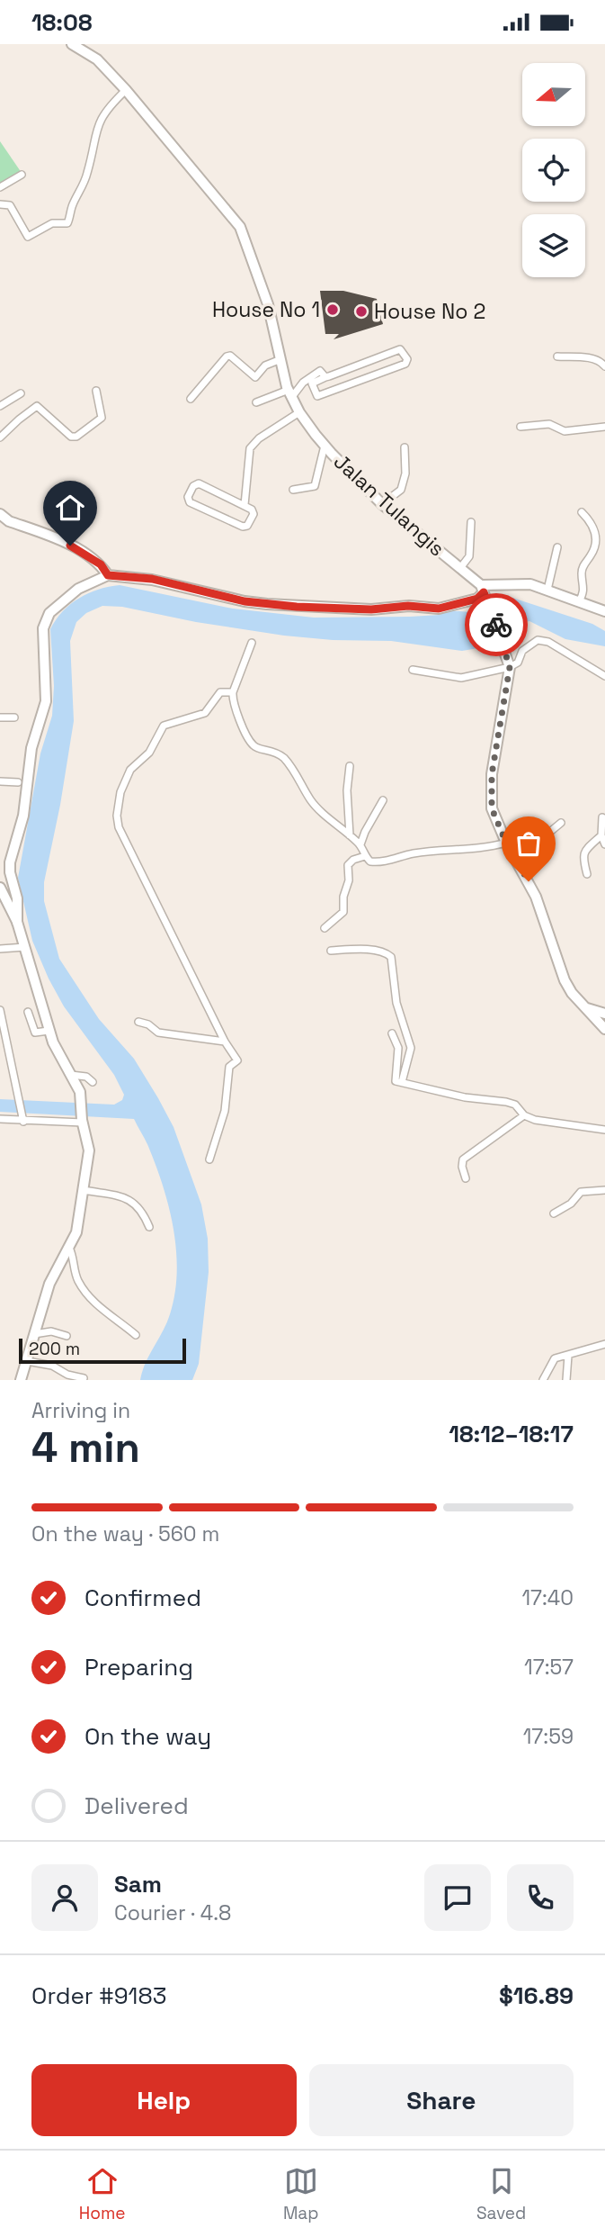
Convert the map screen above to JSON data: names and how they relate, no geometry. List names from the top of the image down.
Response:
{
  "streets": {
    "street": ["Jalan Tulangis"]
  },
  "places": ["House No 1", "House No 2"],
  "scale_bar": "200 m",
  "north": "left",
  "page": {
    "status": "18:08",
    "scale": "200 m",
    "heading": ["4 min", "Arriving in", "18:12–18:17"],
    "panel": [
      "Sam",
      "Courier · 4.8",
      "Order #9183",
      "$16.89"
    ],
    "bar": "On the way · 560 m",
    "list": [
      ["Confirmed", "17:40"],
      ["Preparing", "17:57"],
      ["On the way", "17:59"],
      "Delivered"
    ],
    "buttons": ["Help", "Share"],
    "tabs": ["Home", "Map", "Saved"]
  }
}
